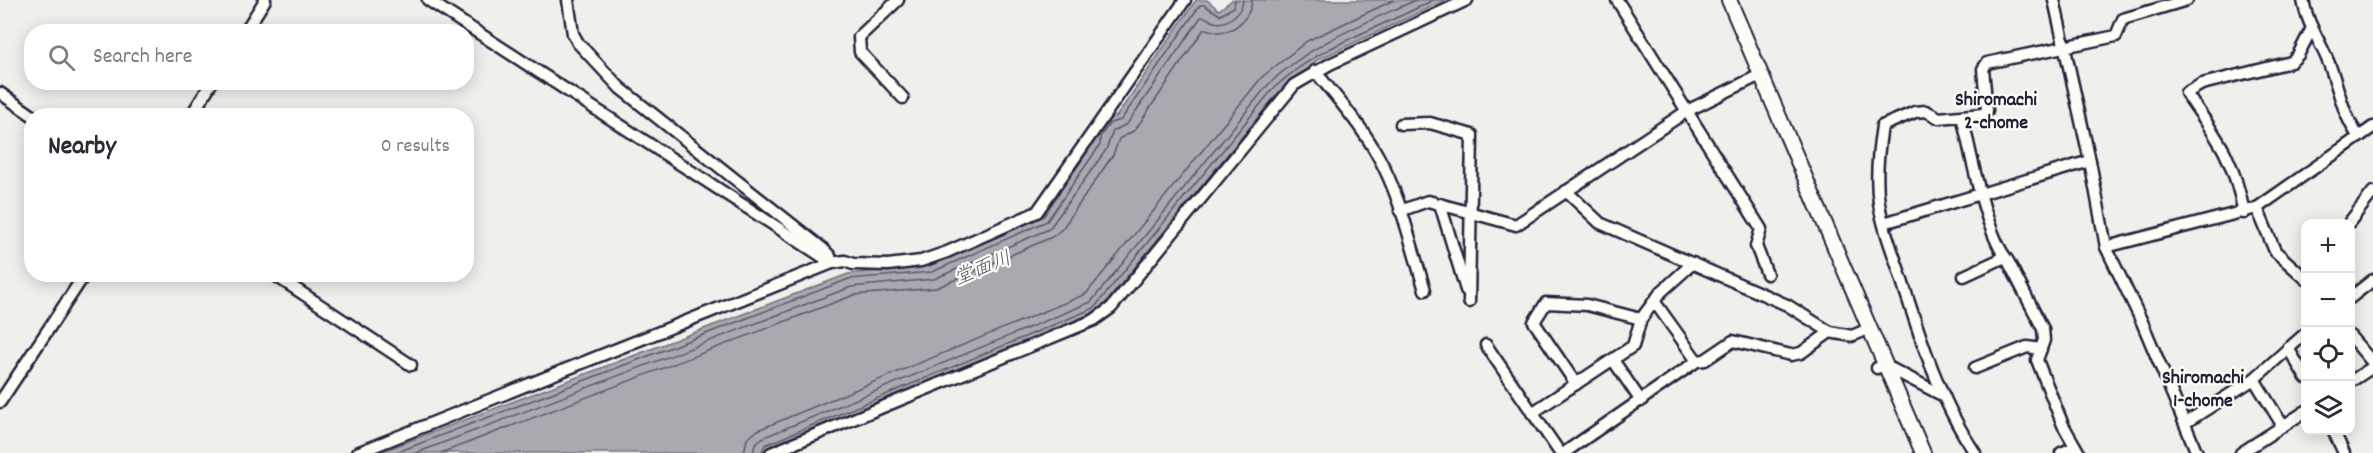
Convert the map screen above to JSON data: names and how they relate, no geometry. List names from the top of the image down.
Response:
{
  "districts": ["Shiromachi 2-chome", "Shiromachi 1-chome"],
  "water": ["堂面川"],
  "page": {
    "search": "Search here",
    "heading": ["Nearby", "0 results"],
    "map_buttons": ["+", "−"]
  }
}
